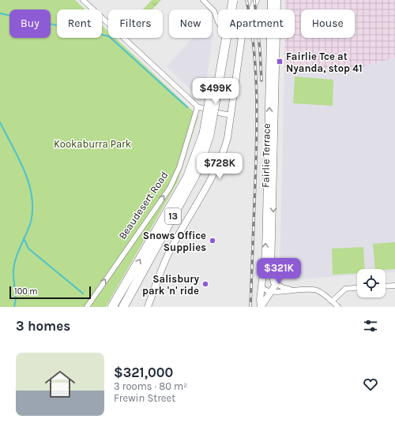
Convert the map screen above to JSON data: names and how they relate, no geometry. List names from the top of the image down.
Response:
{
  "streets": {
    "highway": ["Beaudesert Road", "13"],
    "street": ["Fairlie Terrace"]
  },
  "parks": ["Kookaburra Park"],
  "places": {
    "transit": ["Fairlie Tce at Nyanda, stop 41"],
    "other": ["Snows Office Supplies", "Salisbury park 'n' ride"]
  },
  "scale_bar": "100 m",
  "page": {
    "chip": [
      "Buy",
      "Rent",
      "Filters",
      "New",
      "Apartment",
      "House"
    ],
    "price": ["$499K", "$728K", "$321K"],
    "scale": "100 m",
    "heading": "3 homes",
    "list": [
      {
        "name": "$321,000",
        "note": "3 rooms · 80 m² · Frewin Street"
      }
    ]
  }
}
